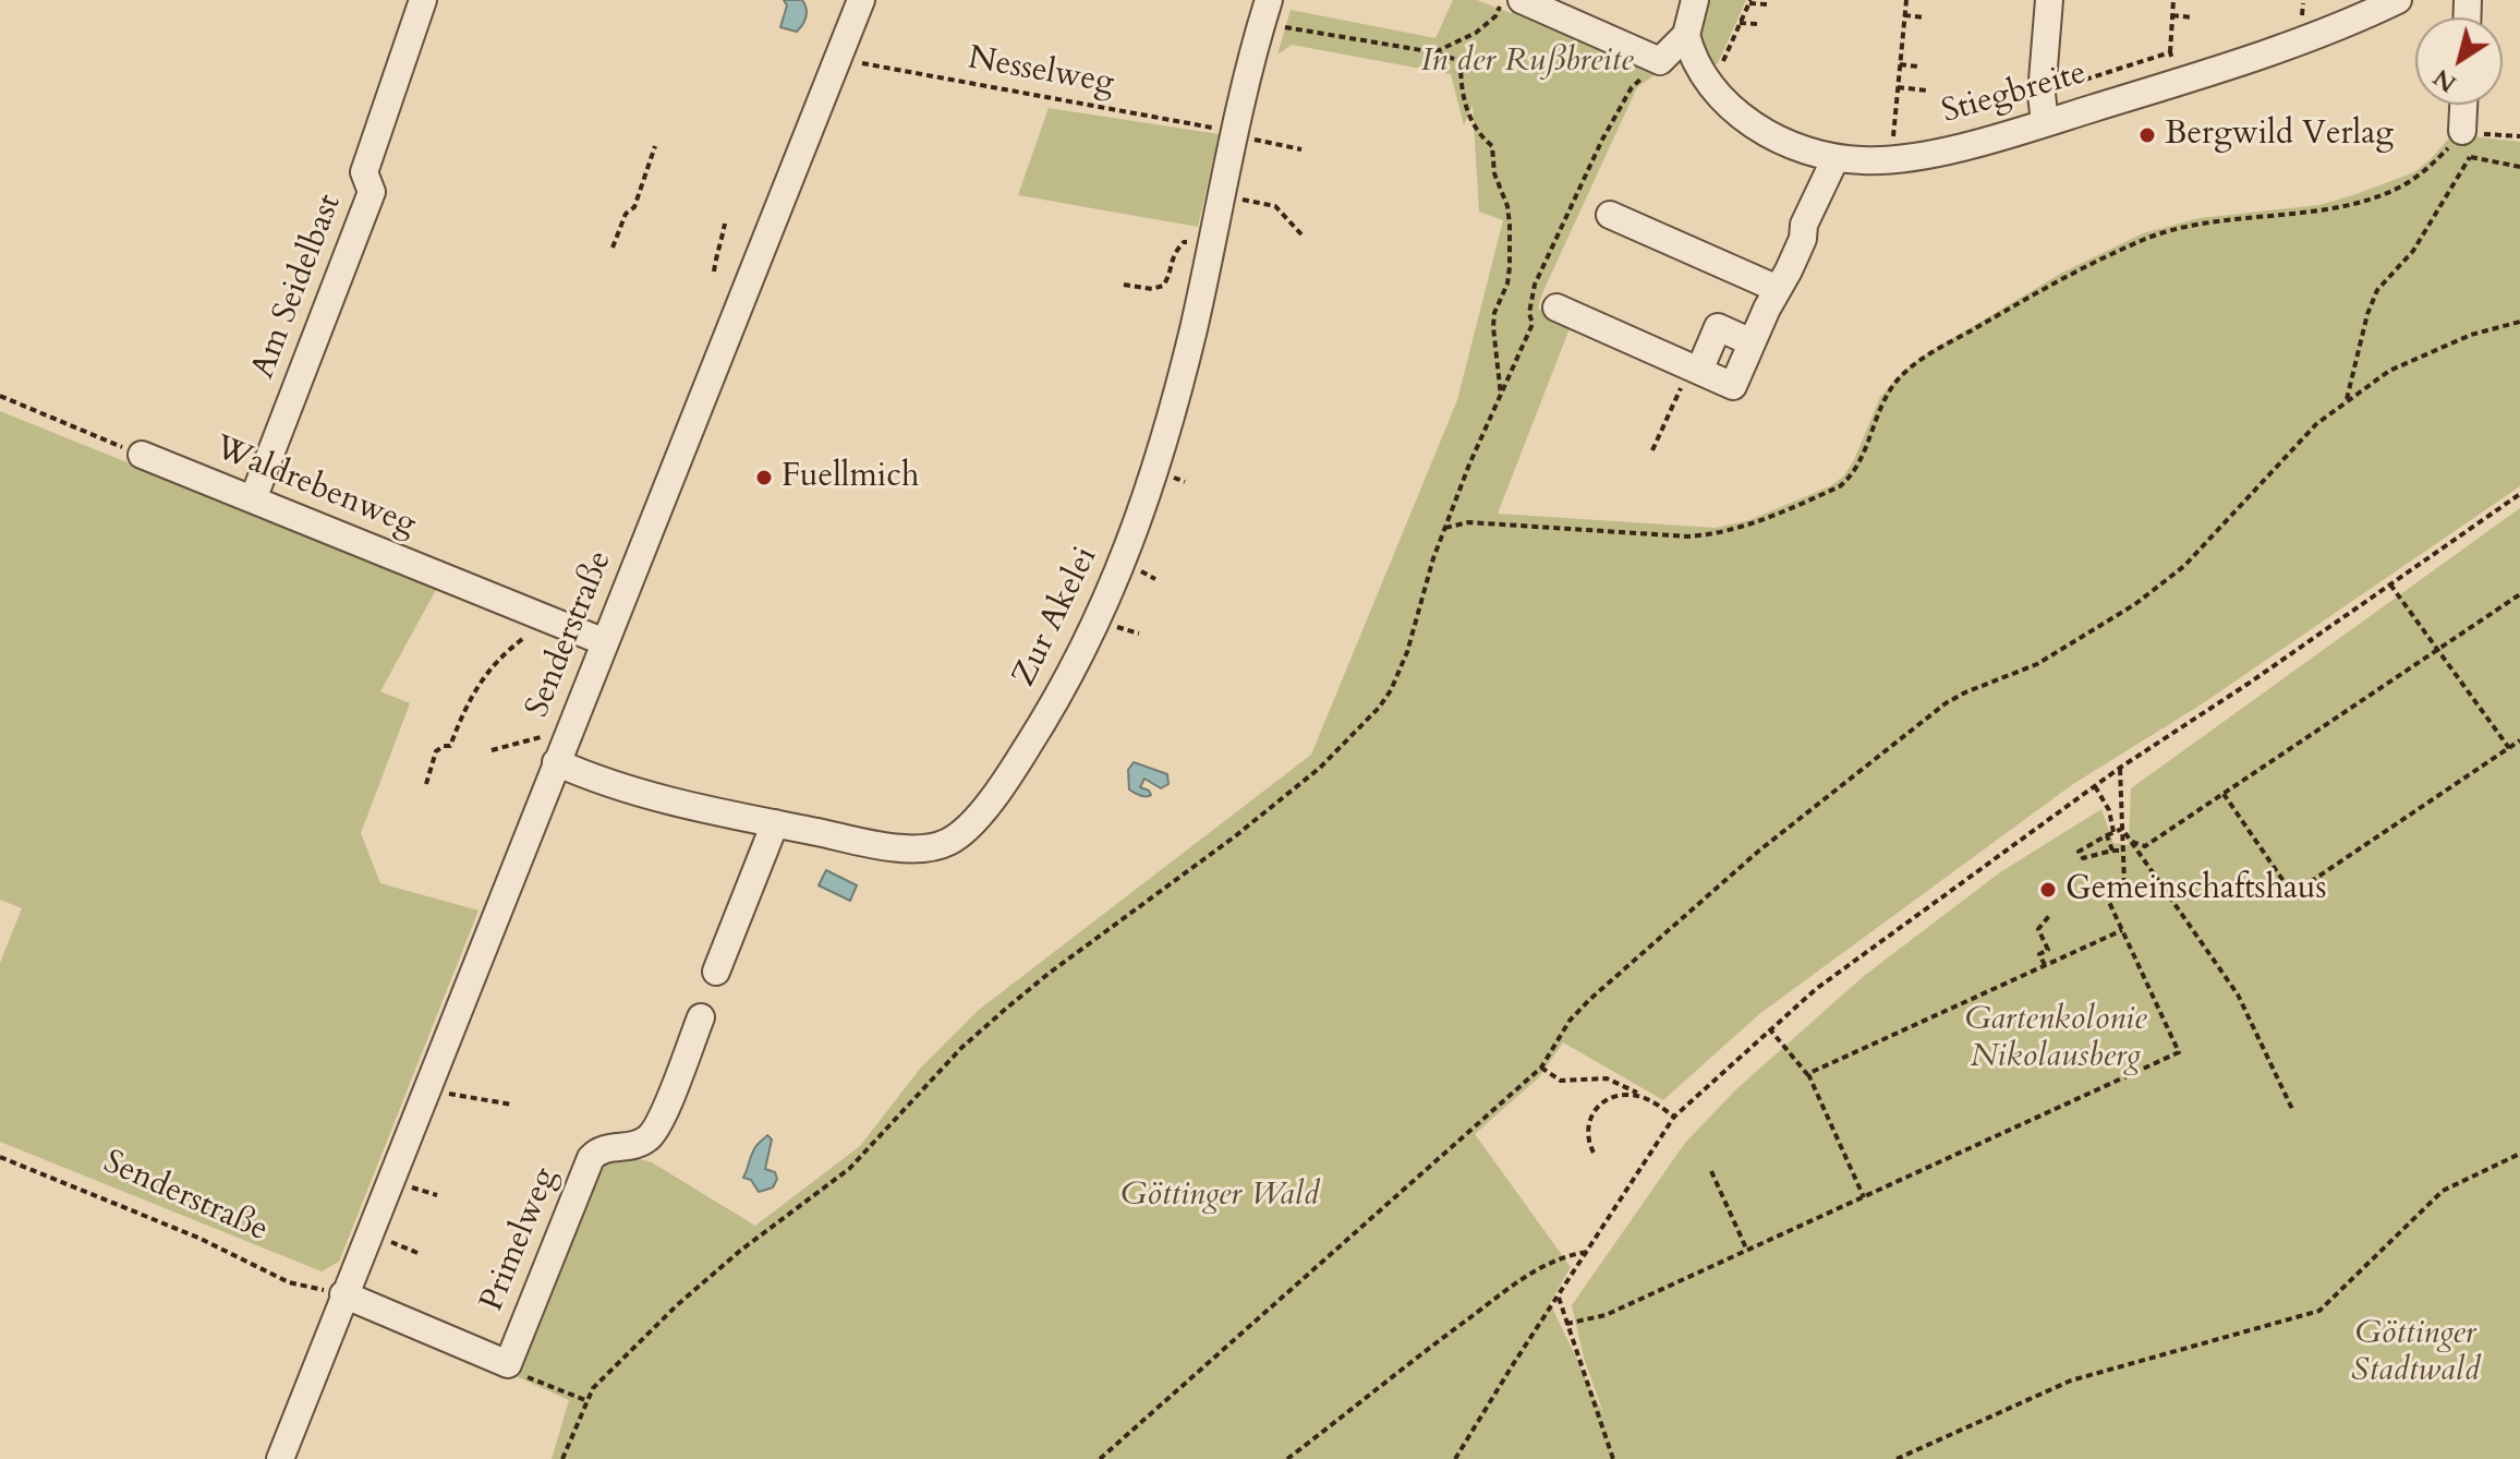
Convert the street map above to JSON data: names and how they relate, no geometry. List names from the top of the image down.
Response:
{
  "streets": {
    "street": [
      "Stiegbreite",
      "Am Seidelbast",
      "Waldrebenweg",
      "Zur Akelei",
      "Senderstraße",
      "Primelweg"
    ],
    "path": ["Nesselweg"]
  },
  "crossings": [
    ["Nesselweg", "Zur Akelei"],
    ["Nesselweg", "Senderstraße"],
    ["Am Seidelbast", "Waldrebenweg"],
    ["Waldrebenweg", "Senderstraße"],
    ["Zur Akelei", "Senderstraße"],
    ["Senderstraße", "Primelweg"]
  ],
  "parks": [
    "In der Rußbreite",
    "Gartenkolonie Nikolausberg",
    "Göttinger Wald",
    "Göttinger Stadtwald"
  ],
  "places": ["Bergwild Verlag", "Fuellmich", "Gemeinschaftshaus"],
  "north": "bottom left"
}
